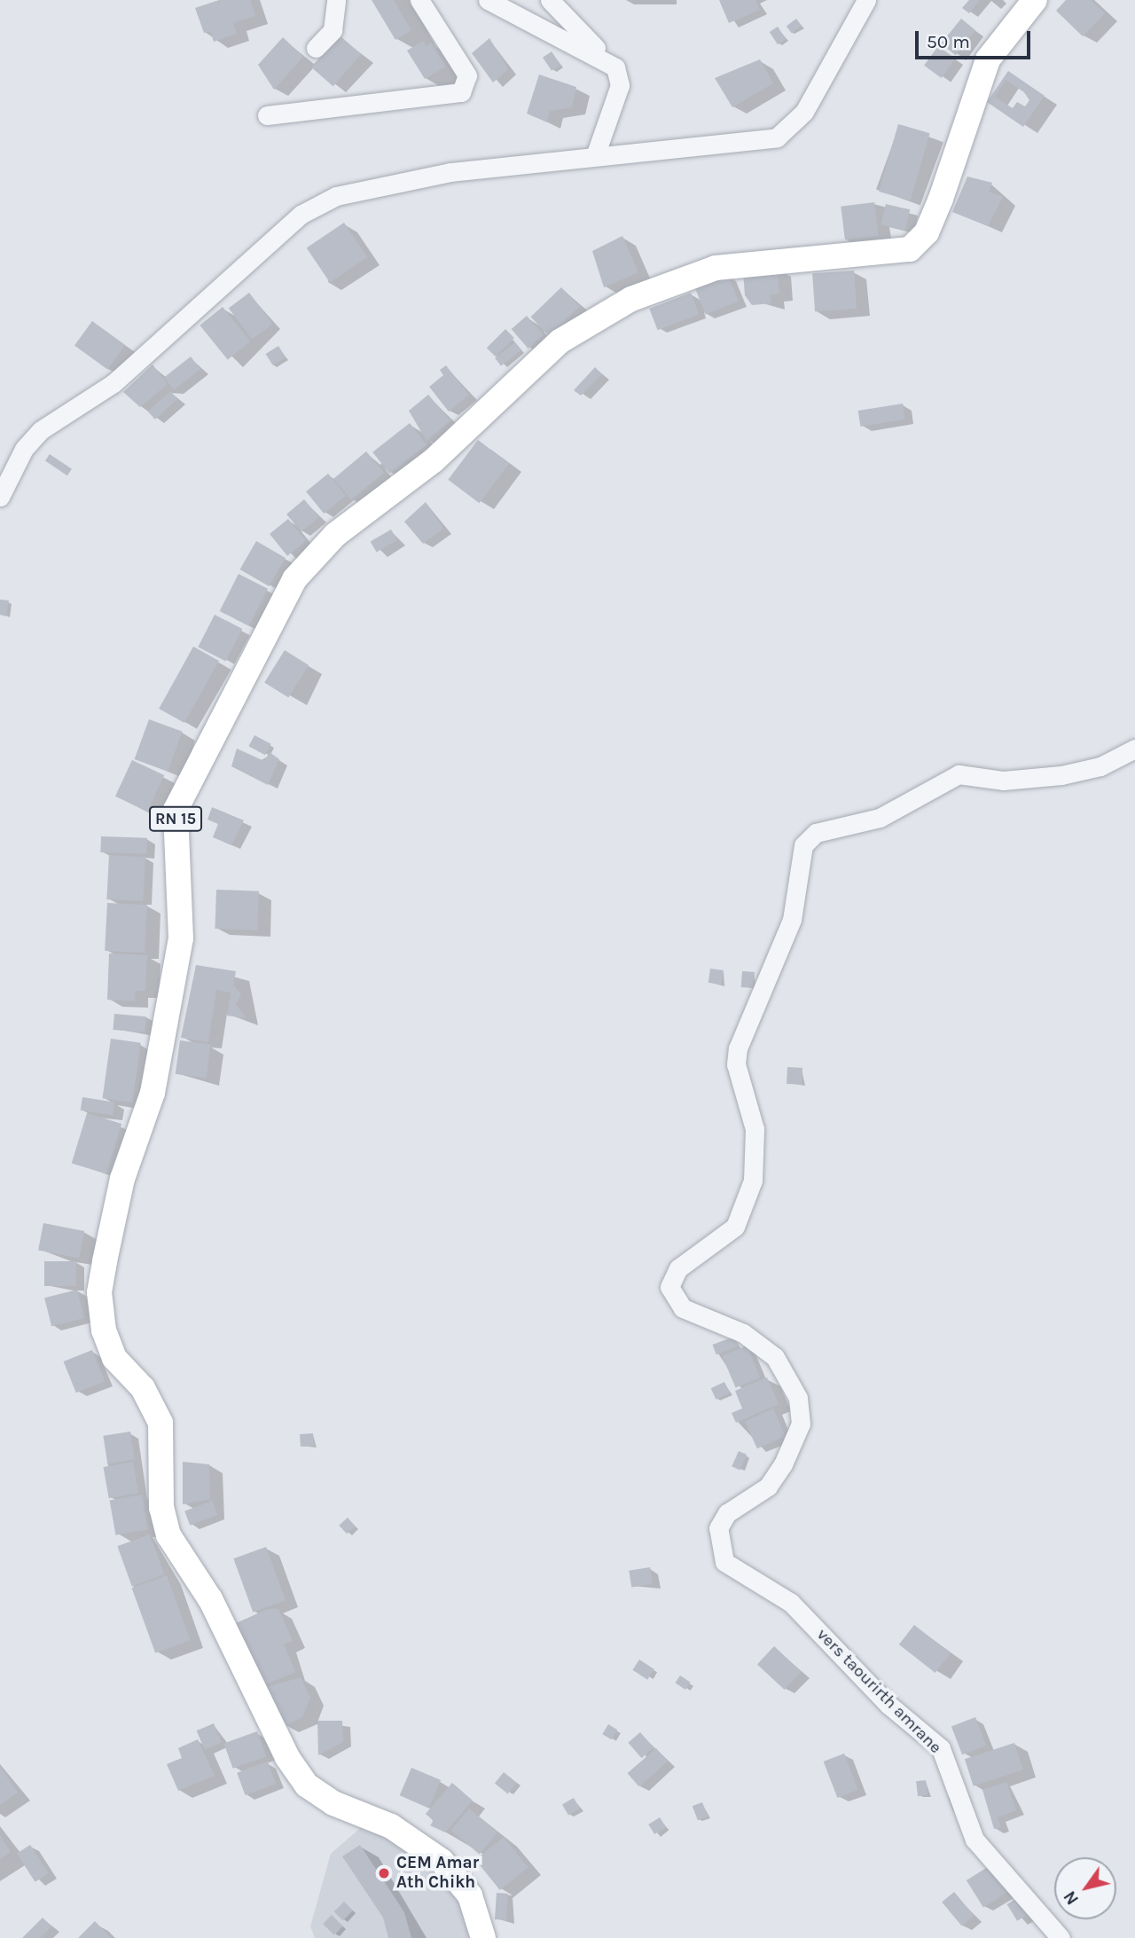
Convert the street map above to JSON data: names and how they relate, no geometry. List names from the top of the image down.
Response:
{
  "streets": {
    "main road": ["RN 15"],
    "street": ["vers taourirth amrane"]
  },
  "places": ["CEM Amar Ath Chikh"],
  "scale_bar": "50 m",
  "north": "bottom left"
}
